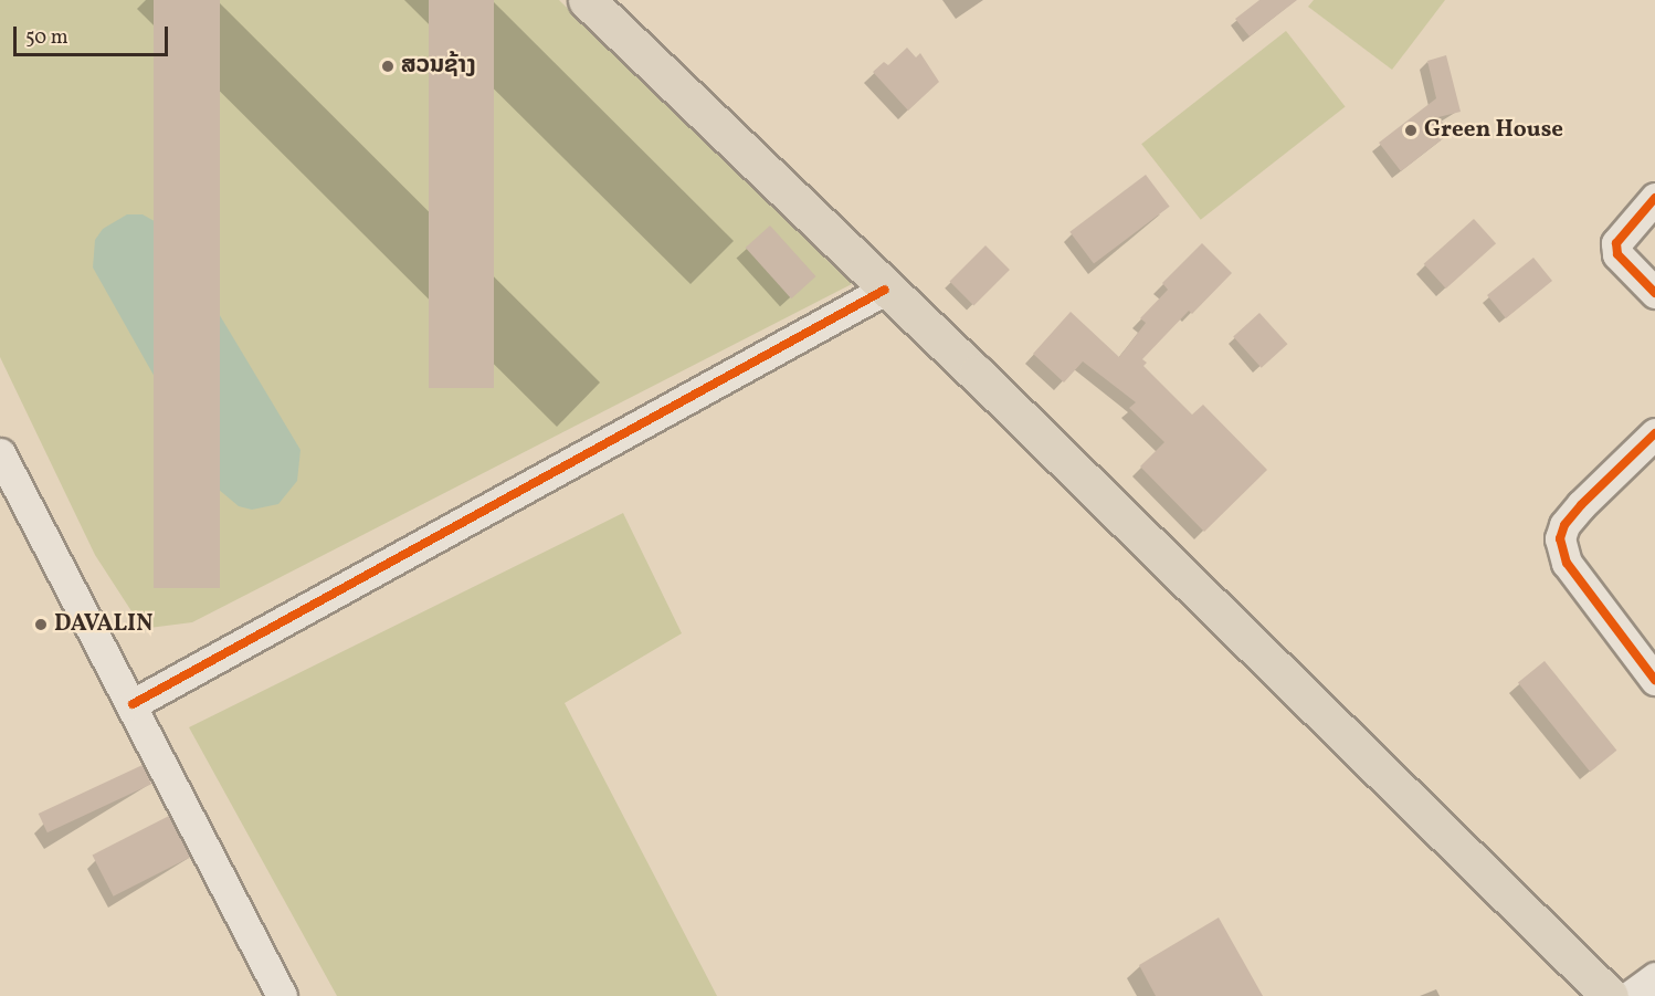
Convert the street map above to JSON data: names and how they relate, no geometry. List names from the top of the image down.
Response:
{
  "places": ["ສວນຊ້າງ", "Green House", "DAVALIN"],
  "scale_bar": "50 m"
}
